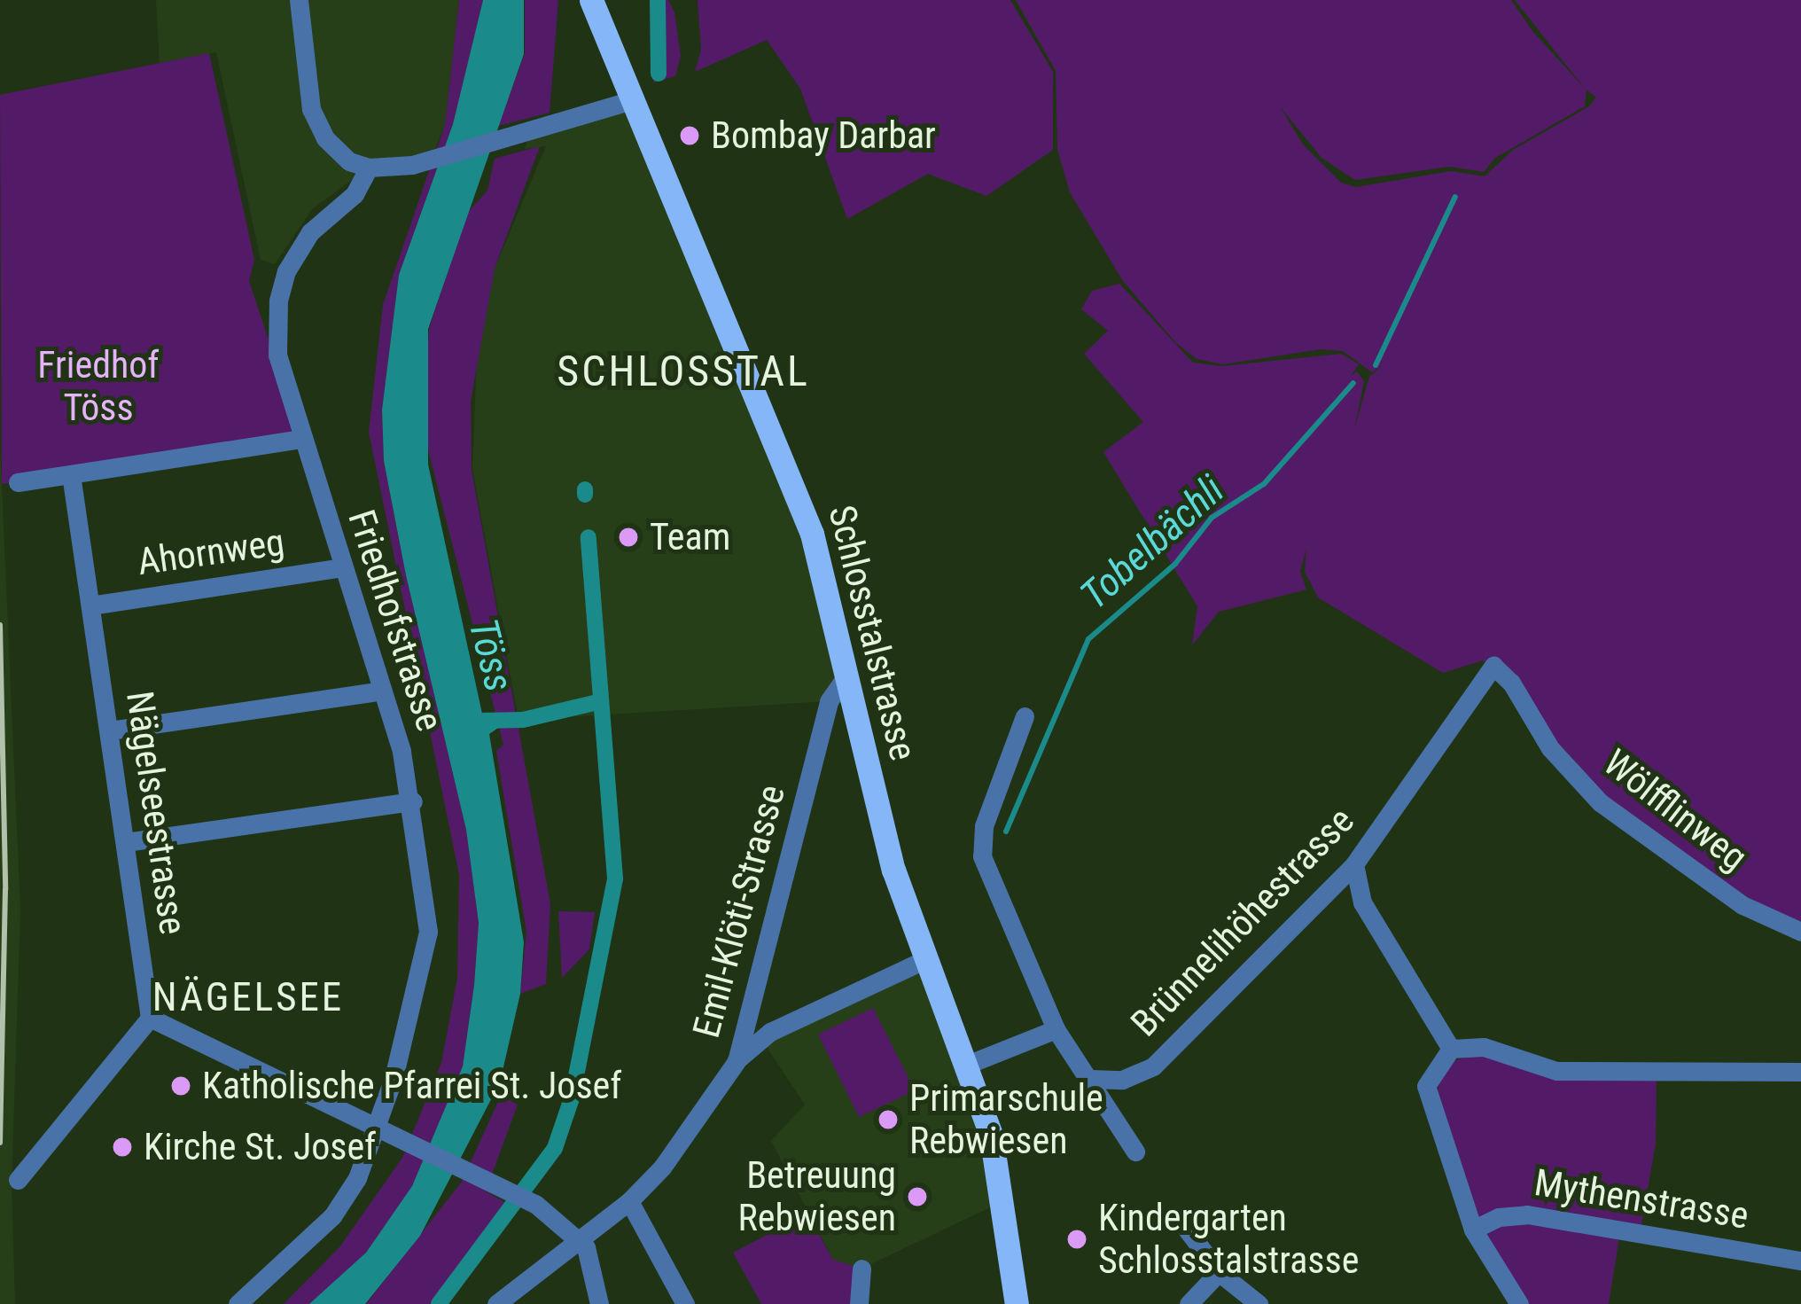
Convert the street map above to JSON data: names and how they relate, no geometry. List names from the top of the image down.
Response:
{
  "streets": {
    "main road": ["Schlosstalstrasse"],
    "street": [
      "Ahornweg",
      "Friedhofstrasse",
      "Wölfflinweg",
      "Nägelseestrasse",
      "Emil-Klöti-Strasse",
      "Brünnelihöhestrasse",
      "Mythenstrasse"
    ]
  },
  "crossings": [
    ["Ahornweg", "Friedhofstrasse"],
    ["Ahornweg", "Nägelseestrasse"],
    ["Schlosstalstrasse", "Emil-Klöti-Strasse"],
    ["Wölfflinweg", "Brünnelihöhestrasse"]
  ],
  "districts": ["SCHLOSSTAL", "NÄGELSEE"],
  "water": ["Tobelbächli", "Töss"],
  "parks": ["Friedhof Töss"],
  "places": [
    "Bombay Darbar",
    "Team",
    "Katholische Pfarrei St. Josef",
    "Primarschule Rebwiesen",
    "Kirche St. Josef",
    "Betreuung Rebwiesen",
    "Kindergarten Schlosstalstrasse"
  ]
}
